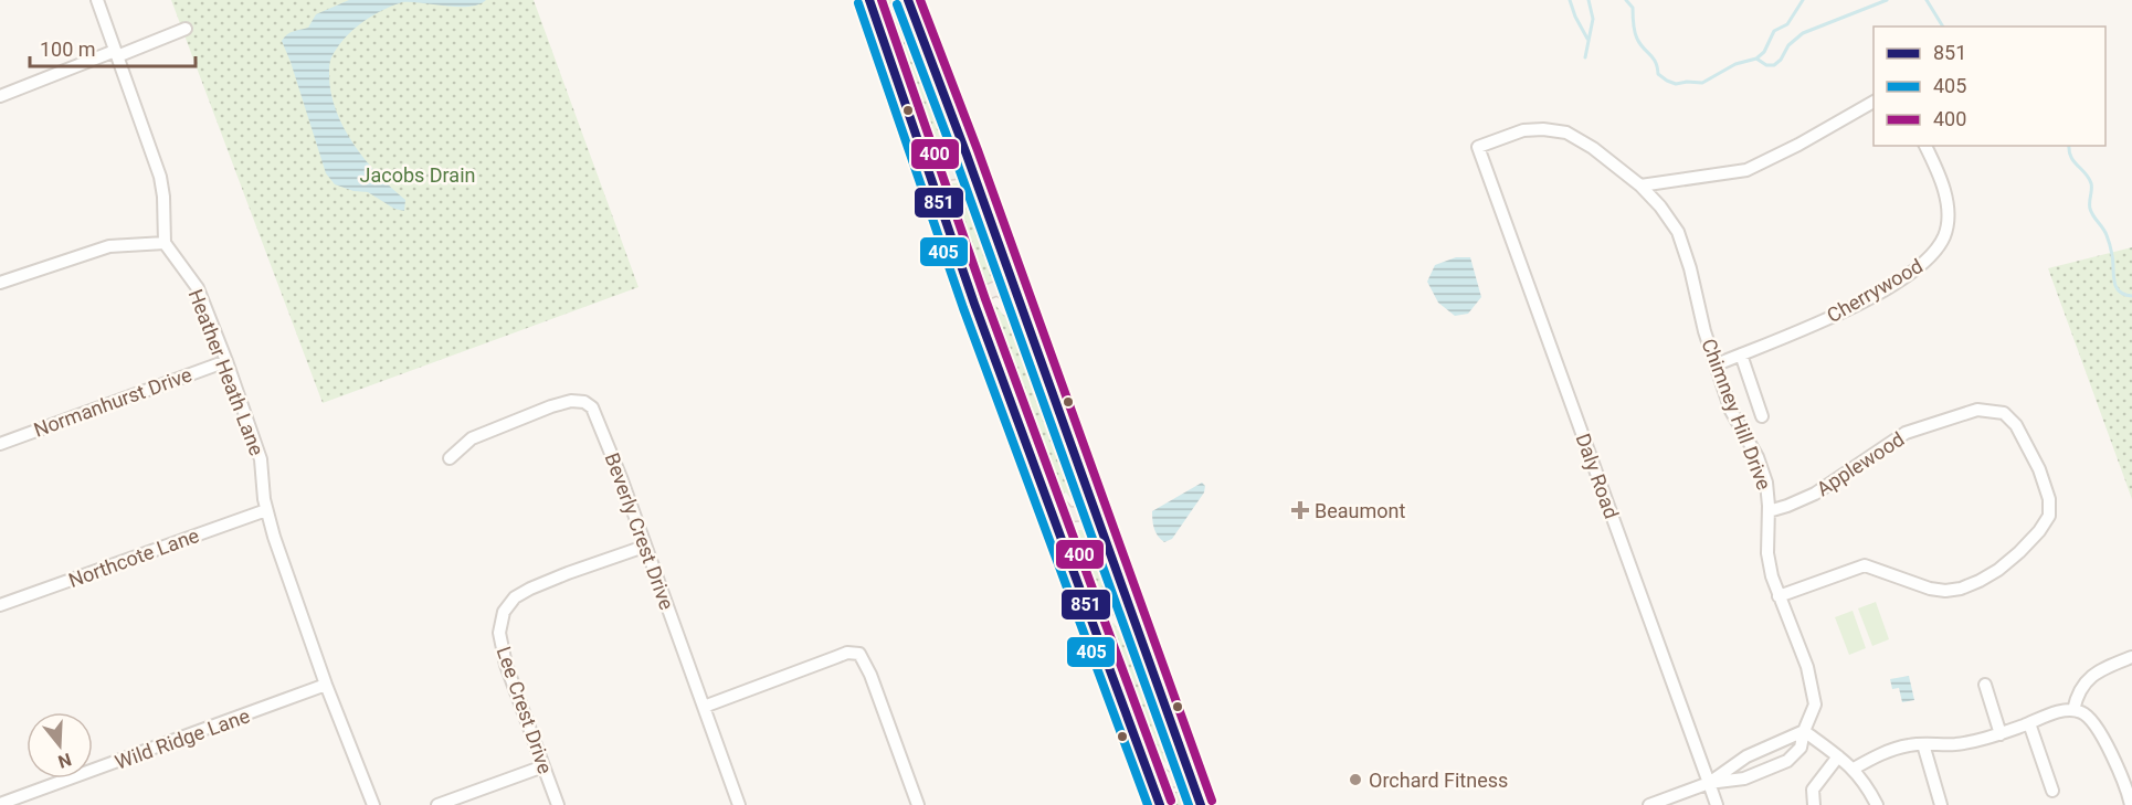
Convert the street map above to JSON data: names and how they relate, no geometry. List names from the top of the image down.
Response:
{
  "streets": {
    "street": [
      "Cherrywood",
      "Heather Heath Lane",
      "Normanhurst Drive",
      "Chimney Hill Drive",
      "Applewood",
      "Daly Road",
      "Beverly Crest Drive",
      "Northcote Lane",
      "Lee Crest Drive",
      "Wild Ridge Lane"
    ]
  },
  "crossings": [
    ["Cherrywood", "Chimney Hill Drive"],
    ["Heather Heath Lane", "Normanhurst Drive"],
    ["Heather Heath Lane", "Northcote Lane"],
    ["Heather Heath Lane", "Wild Ridge Lane"],
    ["Chimney Hill Drive", "Applewood"],
    ["Chimney Hill Drive", "Daly Road"],
    ["Beverly Crest Drive", "Lee Crest Drive"]
  ],
  "parks": ["Jacobs Drain"],
  "places": {
    "health": ["Beaumont"],
    "other": ["Orchard Fitness"]
  },
  "lines": ["transit line 851", "transit line 400", "transit line 405"],
  "legend": ["851", "405", "400"],
  "scale_bar": "100 m",
  "north": "bottom"
}
